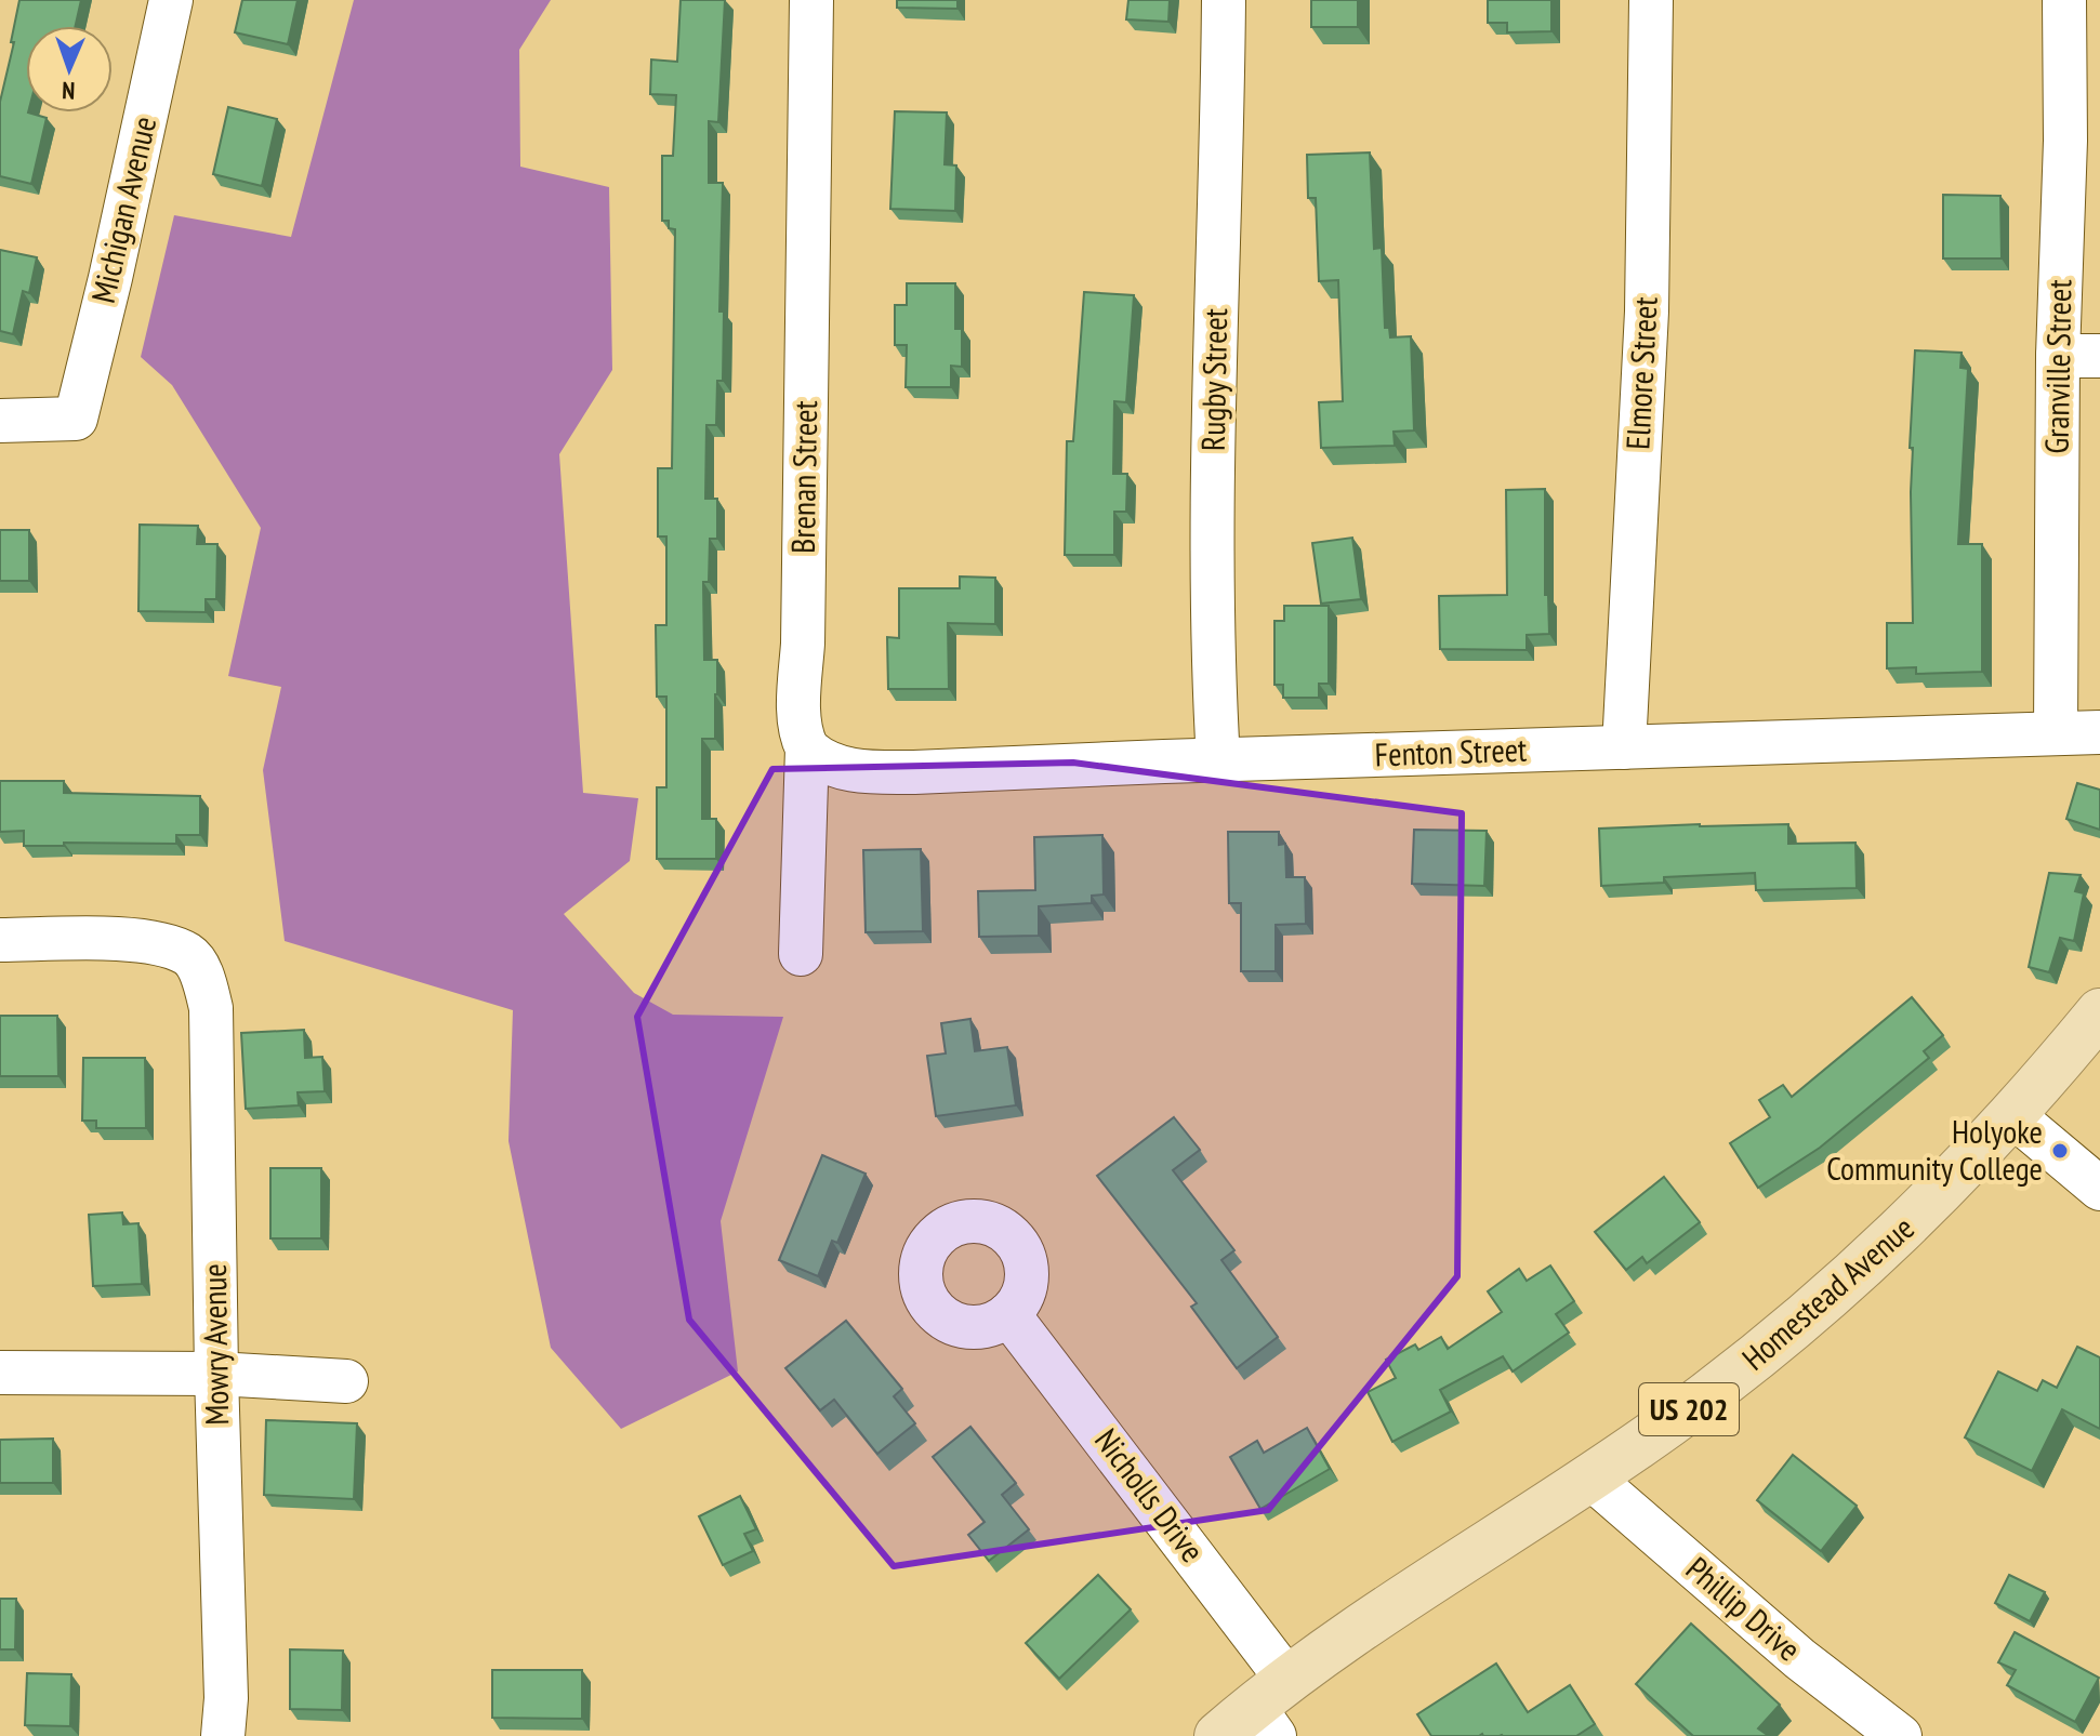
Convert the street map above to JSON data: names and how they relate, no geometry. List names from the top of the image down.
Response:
{
  "streets": {
    "main road": ["Homestead Avenue", "US 202"],
    "street": [
      "Michigan Avenue",
      "Granville Street",
      "Elmore Street",
      "Rugby Street",
      "Brenan Street",
      "Fenton Street",
      "Mowry Avenue",
      "Nicholls Drive",
      "Phillip Drive"
    ]
  },
  "crossings": [
    ["Granville Street", "Fenton Street"],
    ["Elmore Street", "Fenton Street"],
    ["Rugby Street", "Fenton Street"],
    ["Brenan Street", "Fenton Street"],
    ["Homestead Avenue", "Nicholls Drive"],
    ["Homestead Avenue", "Phillip Drive"]
  ],
  "places": ["Holyoke Community College"],
  "north": "bottom"
}
